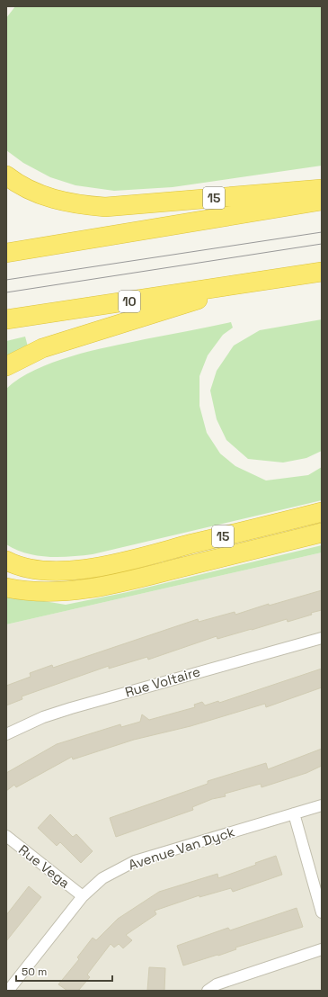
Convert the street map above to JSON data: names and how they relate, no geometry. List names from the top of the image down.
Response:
{
  "streets": {
    "highway": ["15", "10"],
    "street": ["Rue Voltaire", "Avenue Van Dyck", "Rue Vega"]
  },
  "crossings": [
    ["Avenue Van Dyck", "Rue Vega"]
  ],
  "scale_bar": "50 m"
}
